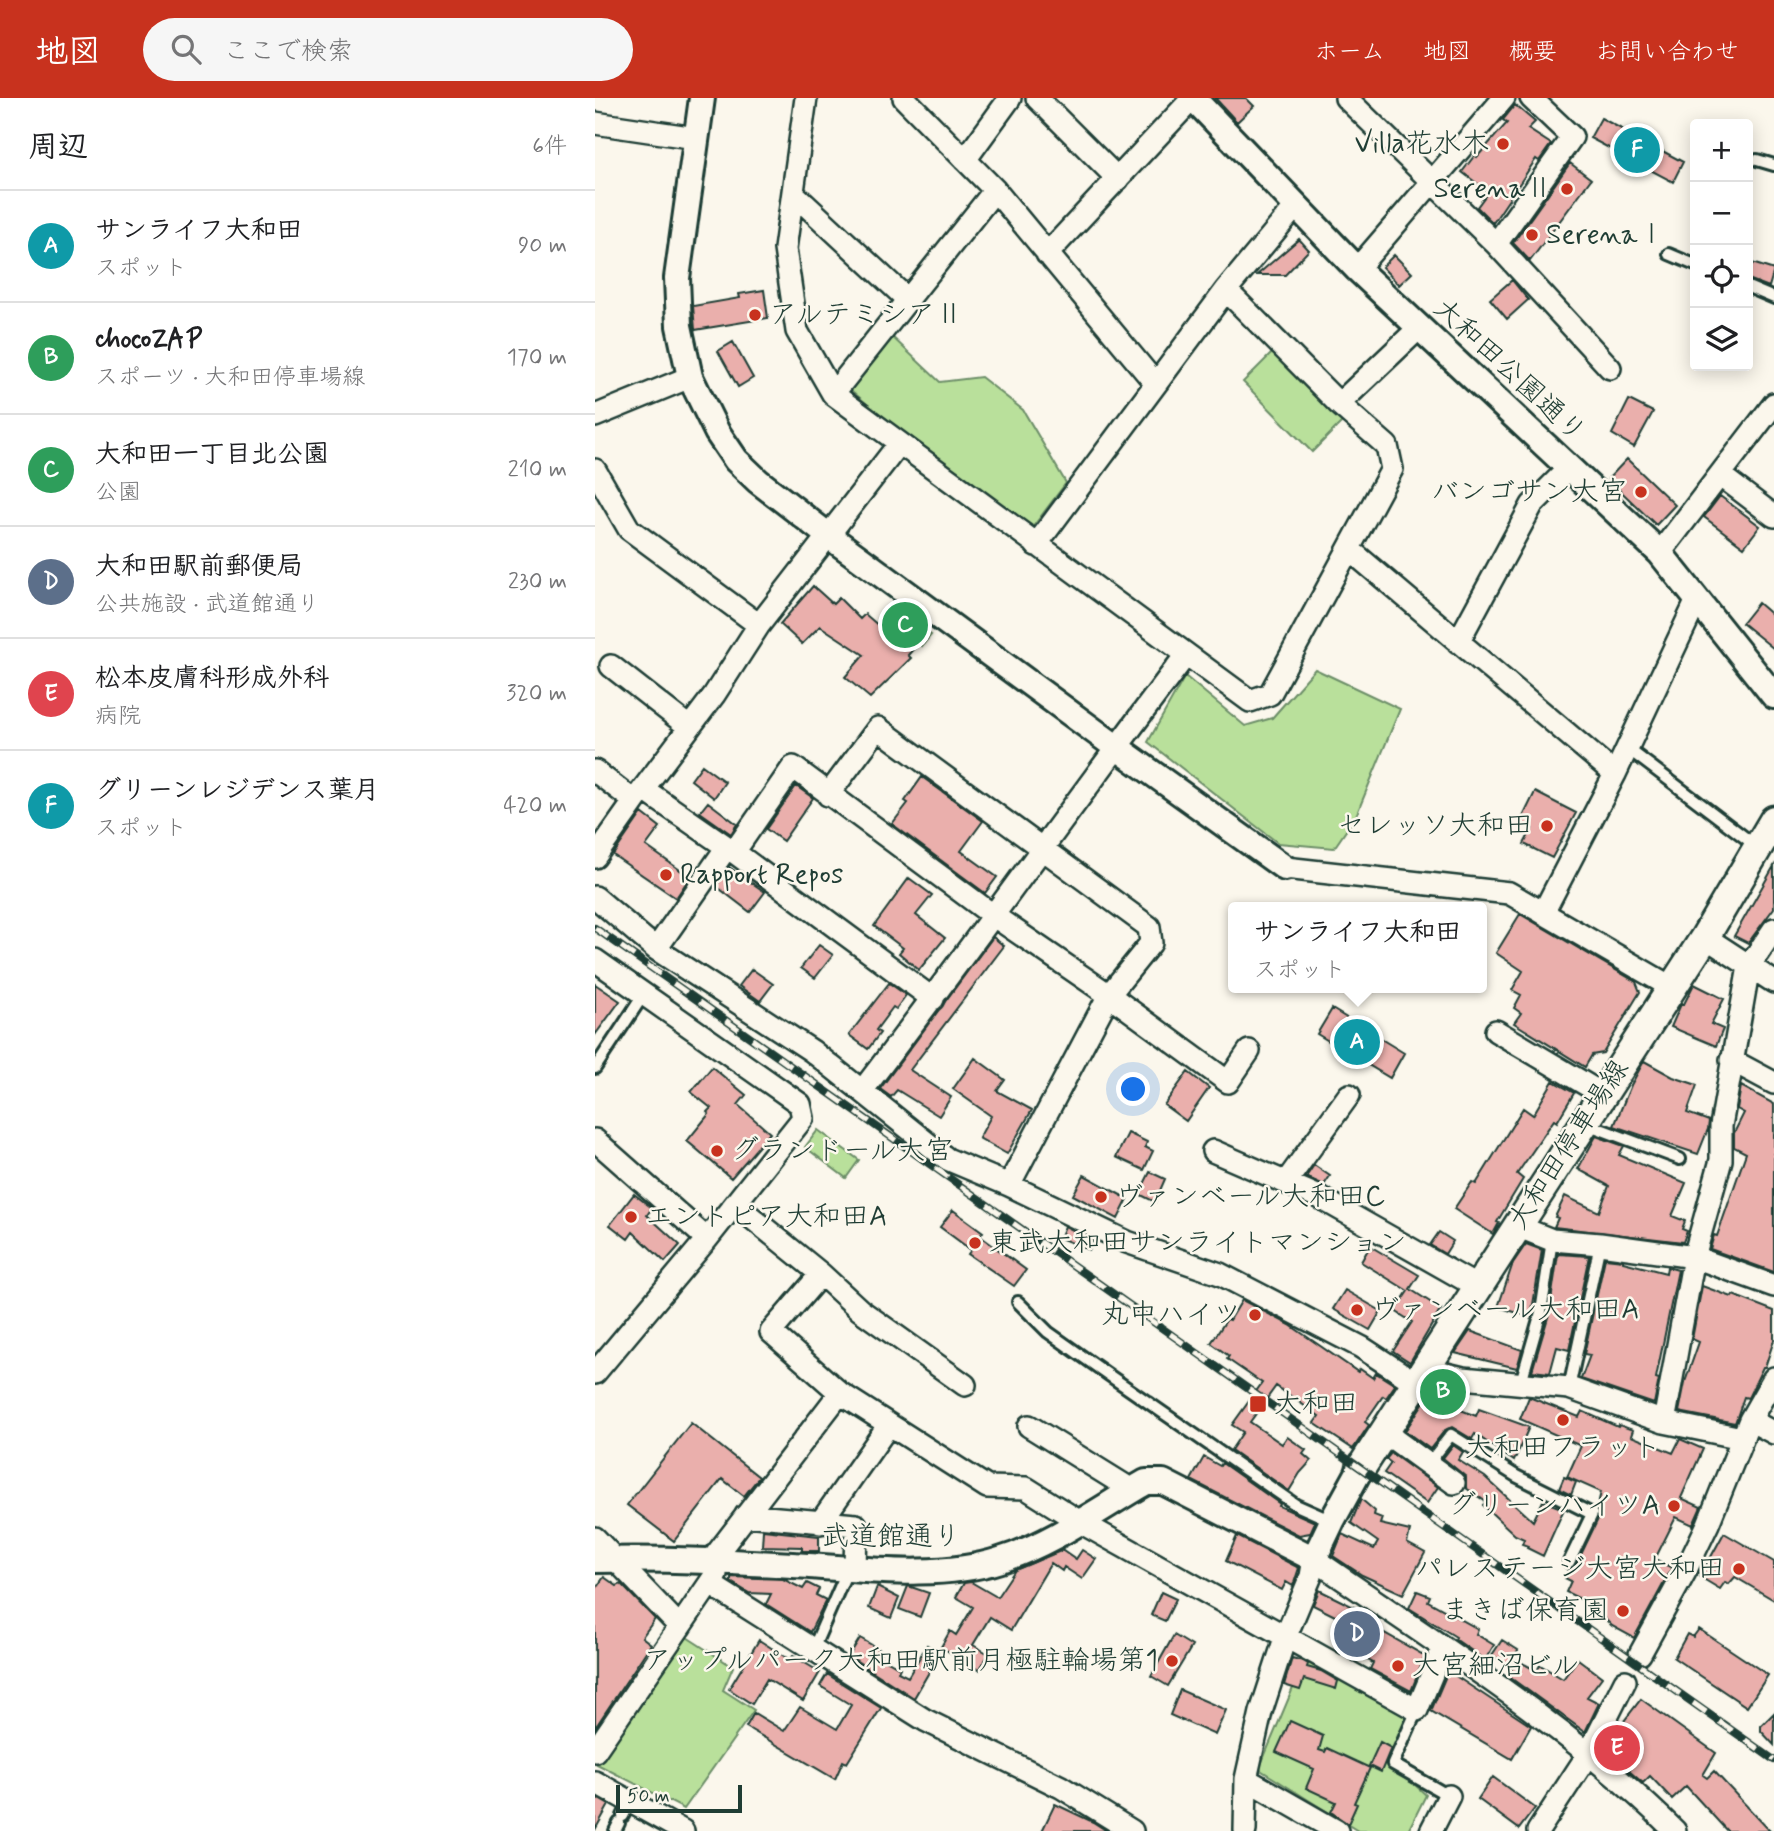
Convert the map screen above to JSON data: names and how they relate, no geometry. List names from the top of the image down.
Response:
{
  "streets": {
    "main road": ["大和田停車場線"],
    "street": ["大和田公園通り", "武道館通り"]
  },
  "places": {
    "other": [
      "Villa花水木",
      "SerenaⅡ",
      "SerenaⅠ",
      "アルテミシアⅡ",
      "バンゴサン大宮",
      "セレッソ大和田",
      "Rapport Repos",
      "グランドール大宮",
      "ヴァンベール大和田C",
      "エントピア大和田A",
      "東武大和田サンライトマンション",
      "ヴァンベール大和田A",
      "丸中ハイツ",
      "大和田フラット",
      "グリーンハイツA",
      "パレステージ大宮大和田",
      "まきば保育園",
      "アップルパーク大和田駅前月極駐輪場第1",
      "大宮細沼ビル"
    ],
    "transit": ["大和田"]
  },
  "scale_bar": "50 m",
  "page": {
    "header": "地図",
    "search": "ここで検索",
    "nav": [
      "ホーム",
      "地図",
      "概要",
      "お問い合わせ"
    ],
    "heading": ["周辺", "6件"],
    "map_buttons": ["+", "−"],
    "pins": [
      "F",
      "C",
      "A",
      "B",
      "D",
      "E"
    ],
    "list": [
      {
        "mark": "A",
        "name": "サンライフ大和田",
        "note": "スポット",
        "value": "90 m"
      },
      {
        "mark": "B",
        "name": "chocoZAP",
        "note": "スポーツ · 大和田停車場線",
        "value": "170 m"
      },
      {
        "mark": "C",
        "name": "大和田一丁目北公園",
        "note": "公園",
        "value": "210 m"
      },
      {
        "mark": "D",
        "name": "大和田駅前郵便局",
        "note": "公共施設 · 武道館通り",
        "value": "230 m"
      },
      {
        "mark": "E",
        "name": "松本皮膚科形成外科",
        "note": "病院",
        "value": "320 m"
      },
      {
        "mark": "F",
        "name": "グリーンレジデンス葉月",
        "note": "スポット",
        "value": "420 m"
      }
    ],
    "popup": ["サンライフ大和田", "スポット"],
    "scale": "50 m"
  }
}
